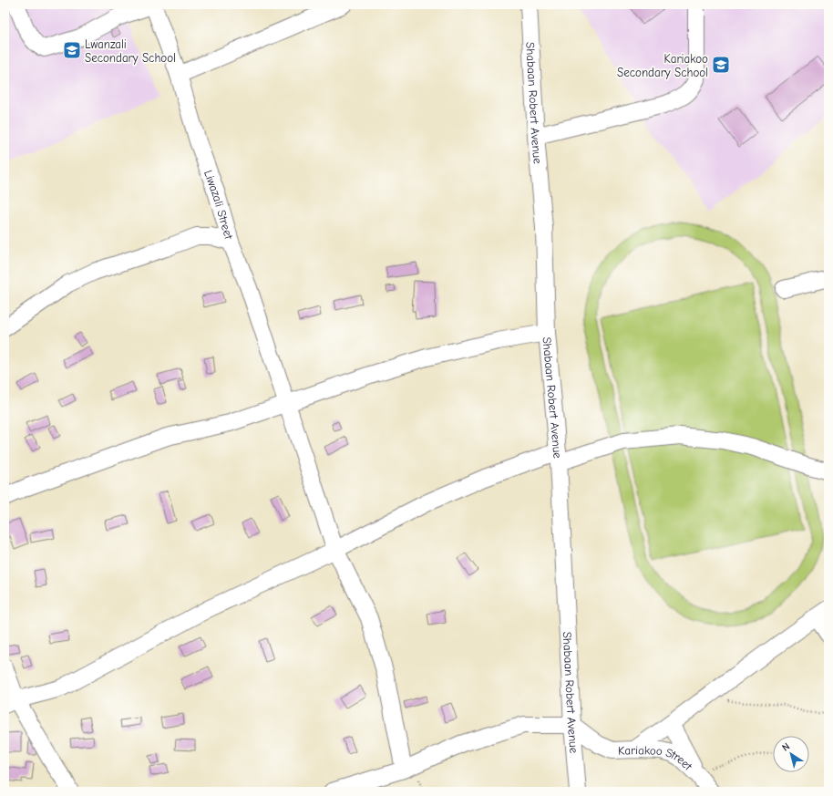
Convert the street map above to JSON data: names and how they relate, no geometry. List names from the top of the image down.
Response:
{
  "streets": {
    "street": ["Shabaan Robert Avenue", "Liwazali Street", "Kariakoo Street"]
  },
  "crossings": [
    ["Shabaan Robert Avenue", "Kariakoo Street"]
  ],
  "places": {
    "school or university": ["Lwanzali Secondary School", "Kariakoo Secondary School"]
  },
  "north": "top left"
}
